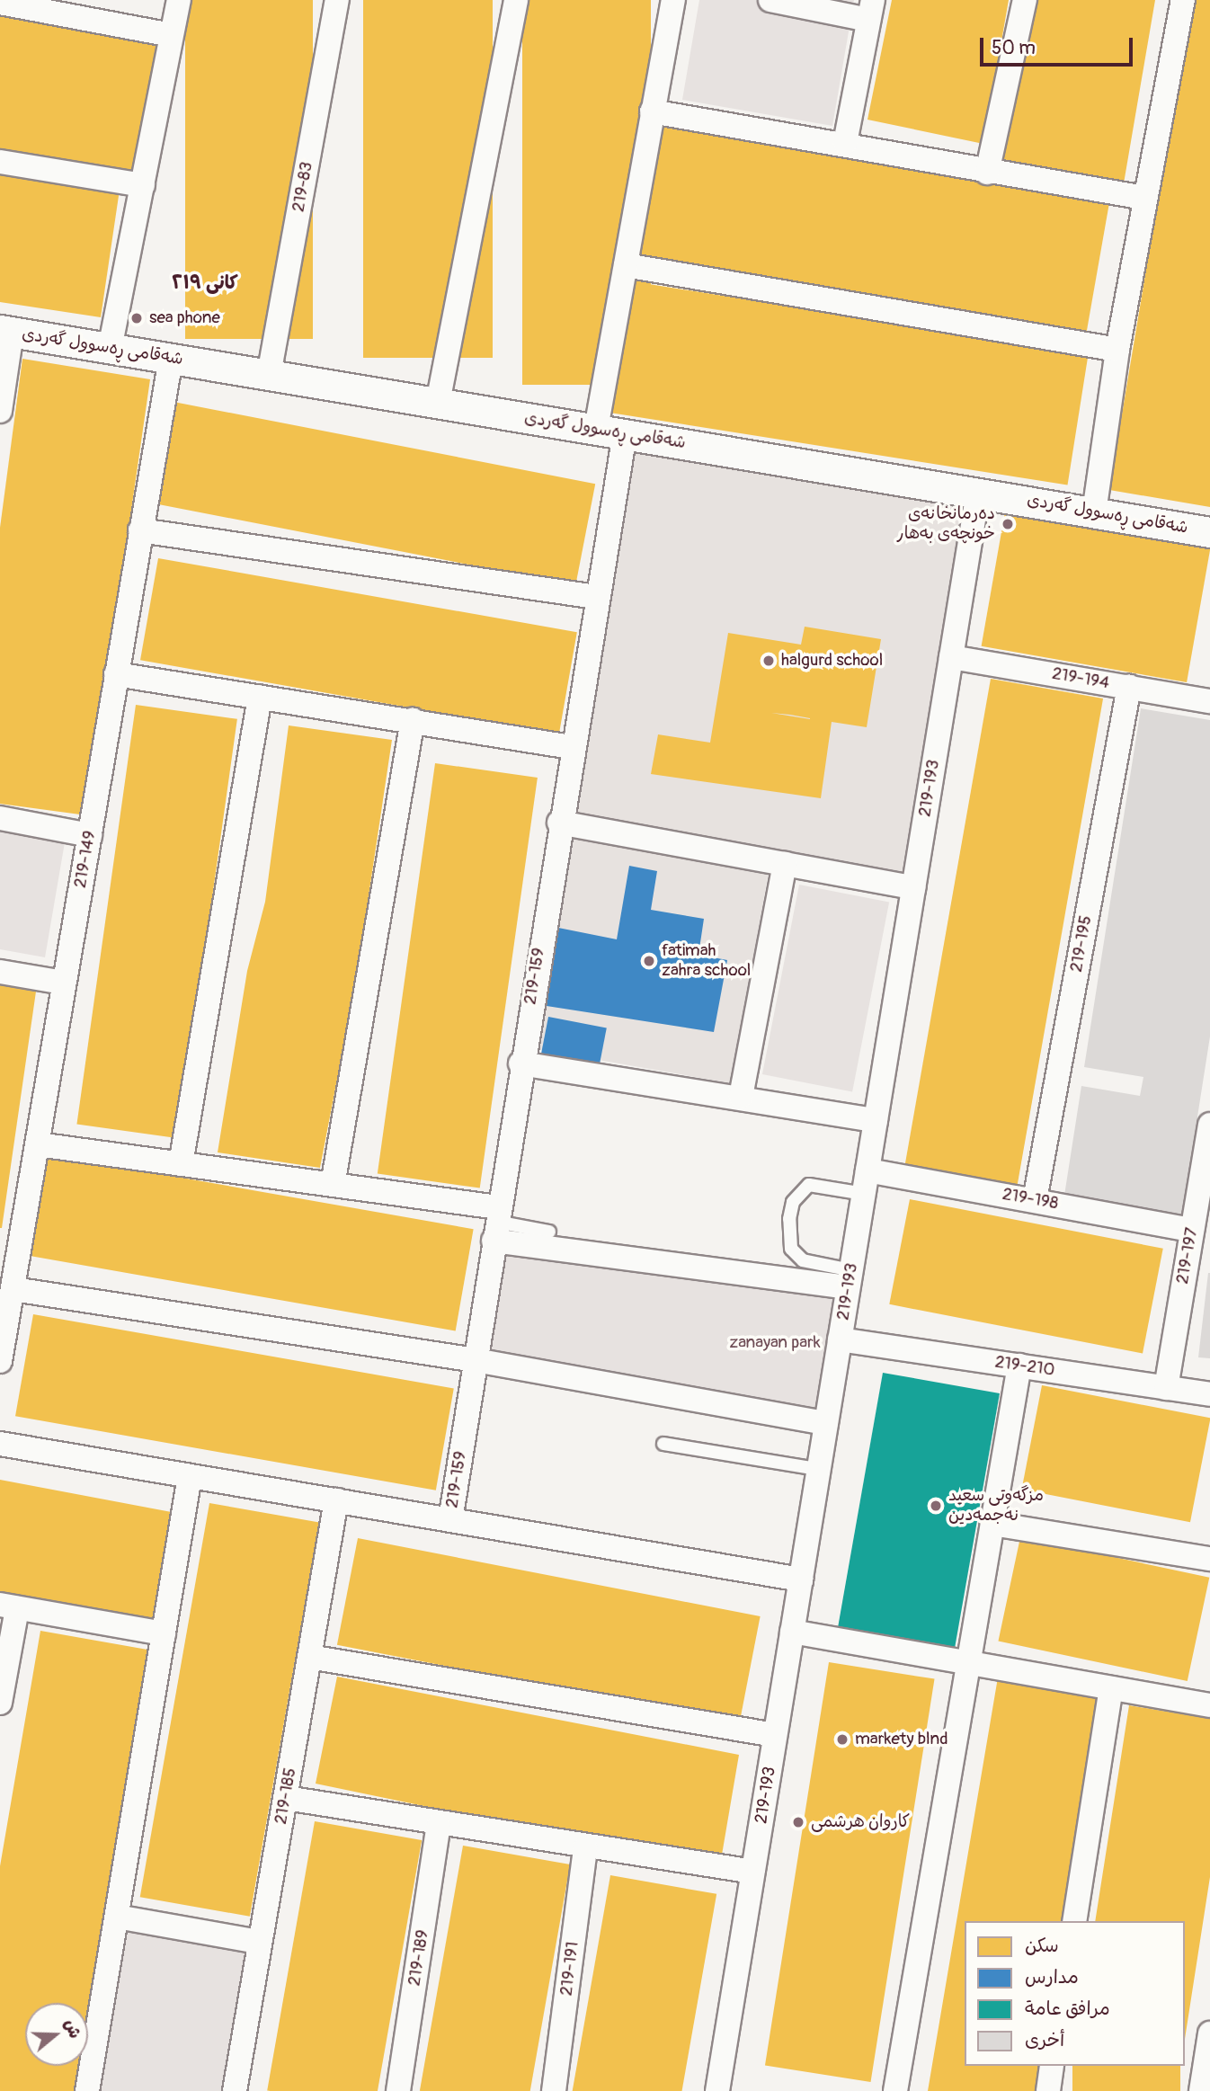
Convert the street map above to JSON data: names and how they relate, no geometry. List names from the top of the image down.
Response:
{
  "streets": {
    "street": [
      "219-83",
      "شەقامی ڕەسوول گەردی",
      "219-194",
      "219-193",
      "219-149",
      "219-195",
      "219-159",
      "219-198",
      "219-197",
      "219-210",
      "219-185",
      "219-189",
      "219-191"
    ]
  },
  "crossings": [
    ["219-83", "شەقامی ڕەسوول گەردی"],
    ["شەقامی ڕەسوول گەردی", "219-193"],
    ["شەقامی ڕەسوول گەردی", "219-149"],
    ["شەقامی ڕەسوول گەردی", "219-159"],
    ["219-194", "219-193"],
    ["219-194", "219-195"],
    ["219-193", "219-198"],
    ["219-193", "219-210"],
    ["219-195", "219-198"],
    ["219-198", "219-197"],
    ["219-197", "219-210"]
  ],
  "districts": ["کانی ٢١٩"],
  "parks": ["zanayan park"],
  "places": [
    "sea phone",
    "دەرمانخانەی خونچەی بەهار",
    "halgurd school",
    "fatimah zahra school",
    "مزگەوتی سعید نەجمەدین",
    "markety blnd",
    "كاروان هرشمی"
  ],
  "legend": [
    "سكن",
    "مدارس",
    "مرافق عامة",
    "أخرى"
  ],
  "scale_bar": "50 m",
  "north": "right"
}
